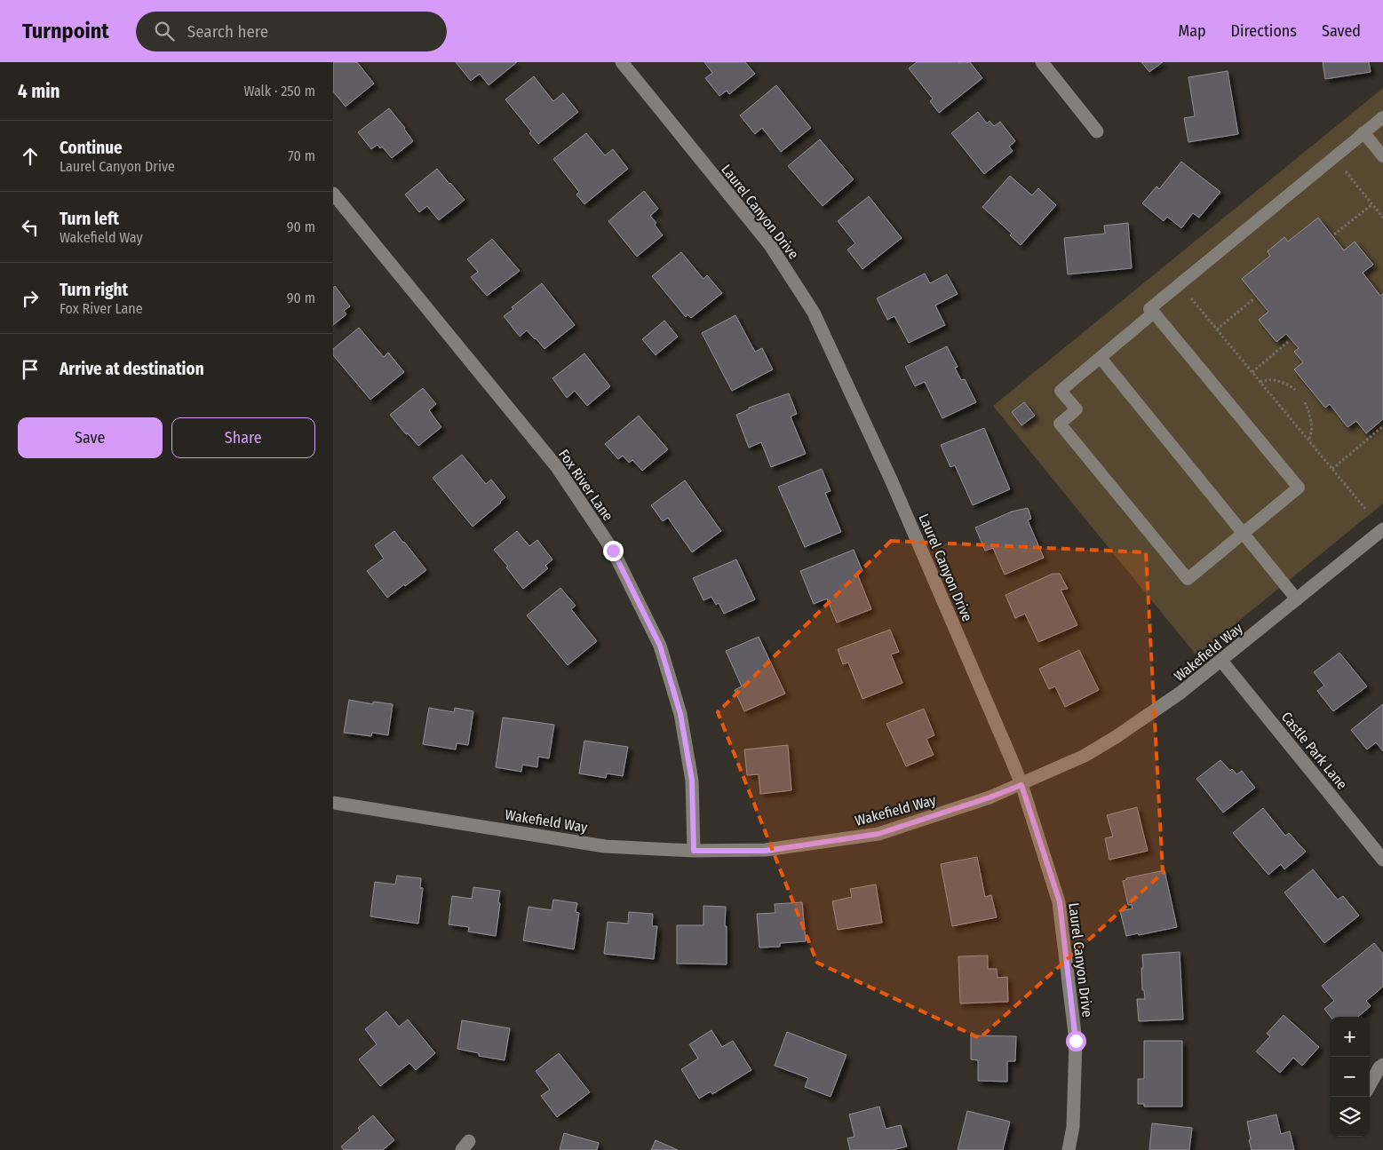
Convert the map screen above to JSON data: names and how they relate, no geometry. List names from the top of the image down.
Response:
{
  "streets": {
    "street": [
      "Laurel Canyon Drive",
      "Fox River Lane",
      "Wakefield Way",
      "Castle Park Lane"
    ]
  },
  "crossings": [
    ["Laurel Canyon Drive", "Wakefield Way"],
    ["Fox River Lane", "Wakefield Way"],
    ["Wakefield Way", "Castle Park Lane"]
  ],
  "page": {
    "header": "Turnpoint",
    "search": "Search here",
    "nav": ["Map", "Directions", "Saved"],
    "heading": ["4 min", "Walk · 250 m"],
    "list": [
      ["Continue", "Laurel Canyon Drive", "70 m"],
      ["Turn left", "Wakefield Way", "90 m"],
      ["Turn right", "Fox River Lane", "90 m"],
      "Arrive at destination"
    ],
    "buttons": ["Save", "Share"],
    "map_buttons": ["+", "−"]
  }
}
